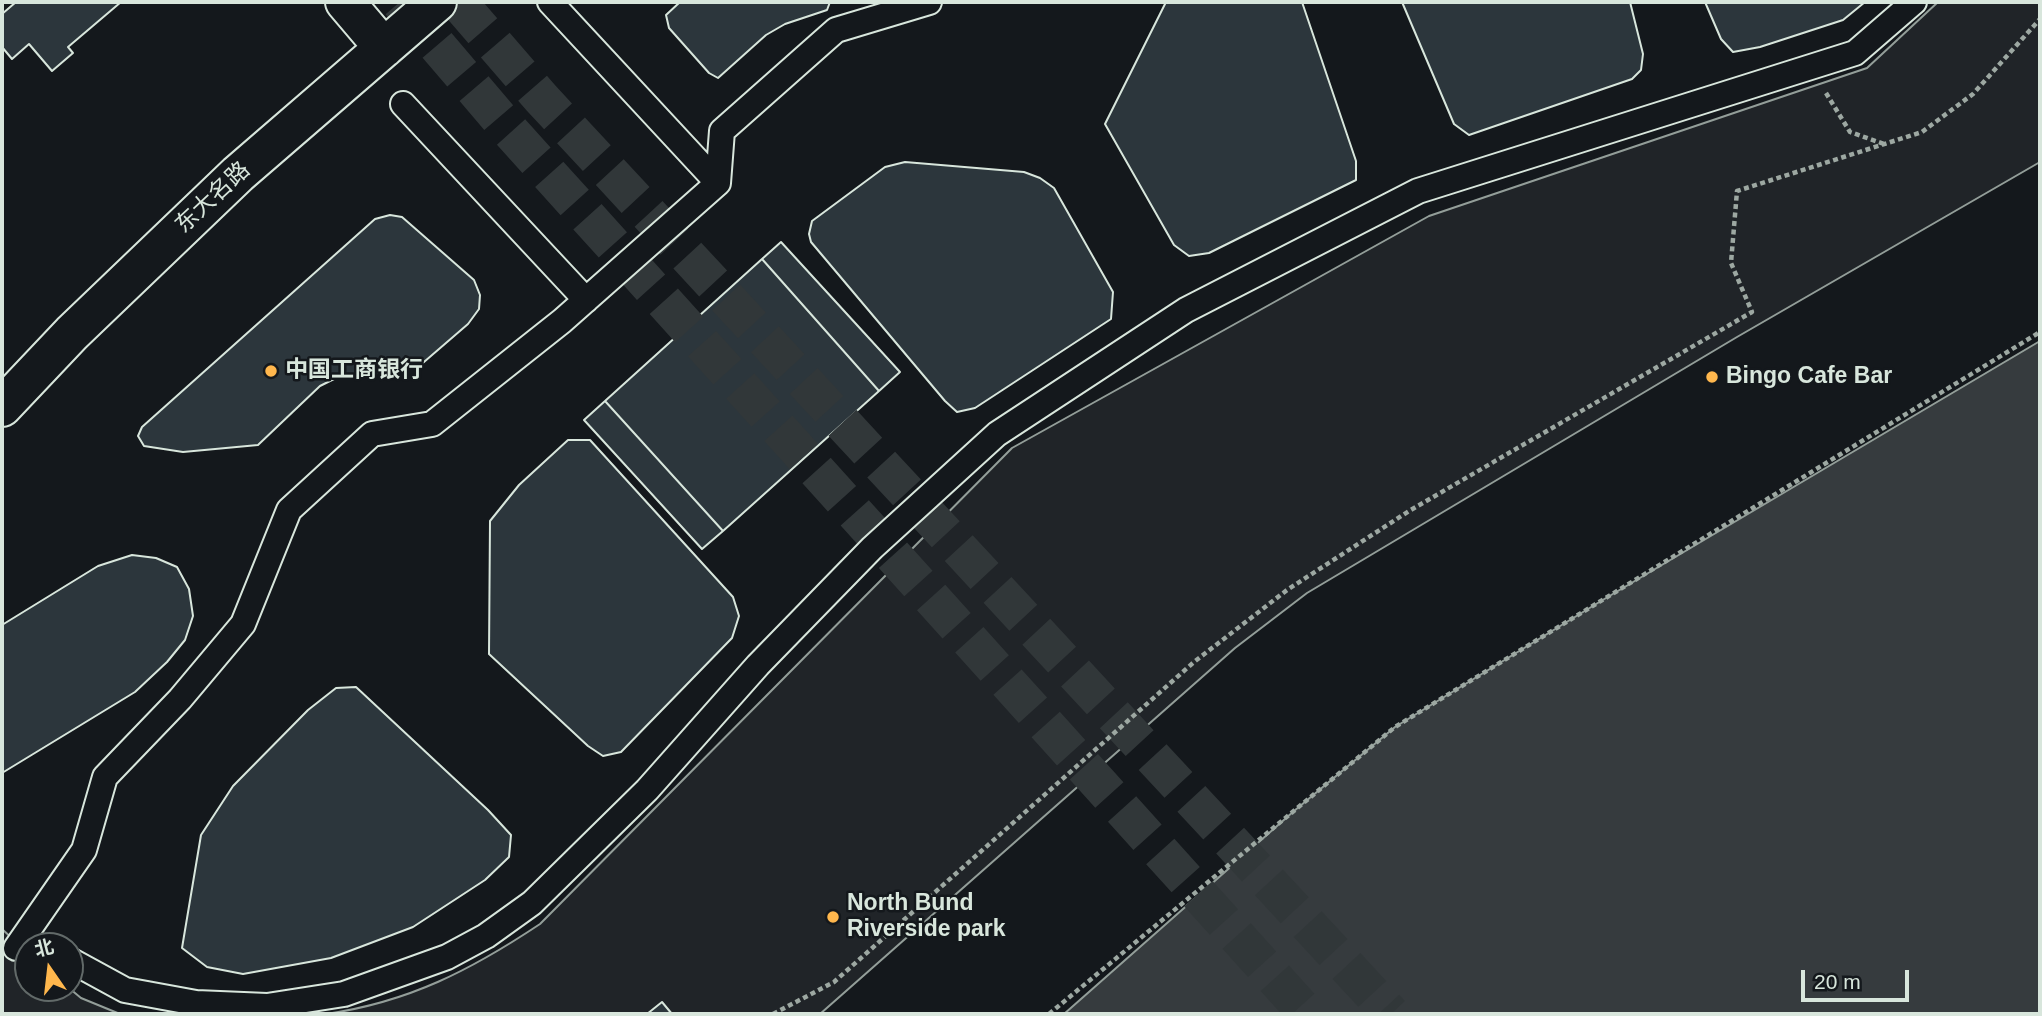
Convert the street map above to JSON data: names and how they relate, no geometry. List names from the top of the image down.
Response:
{
  "streets": {
    "main road": ["东大名路"]
  },
  "places": ["中国工商银行", "Bingo Cafe Bar", "North Bund Riverside park"],
  "scale_bar": "20 m",
  "north": "top"
}
